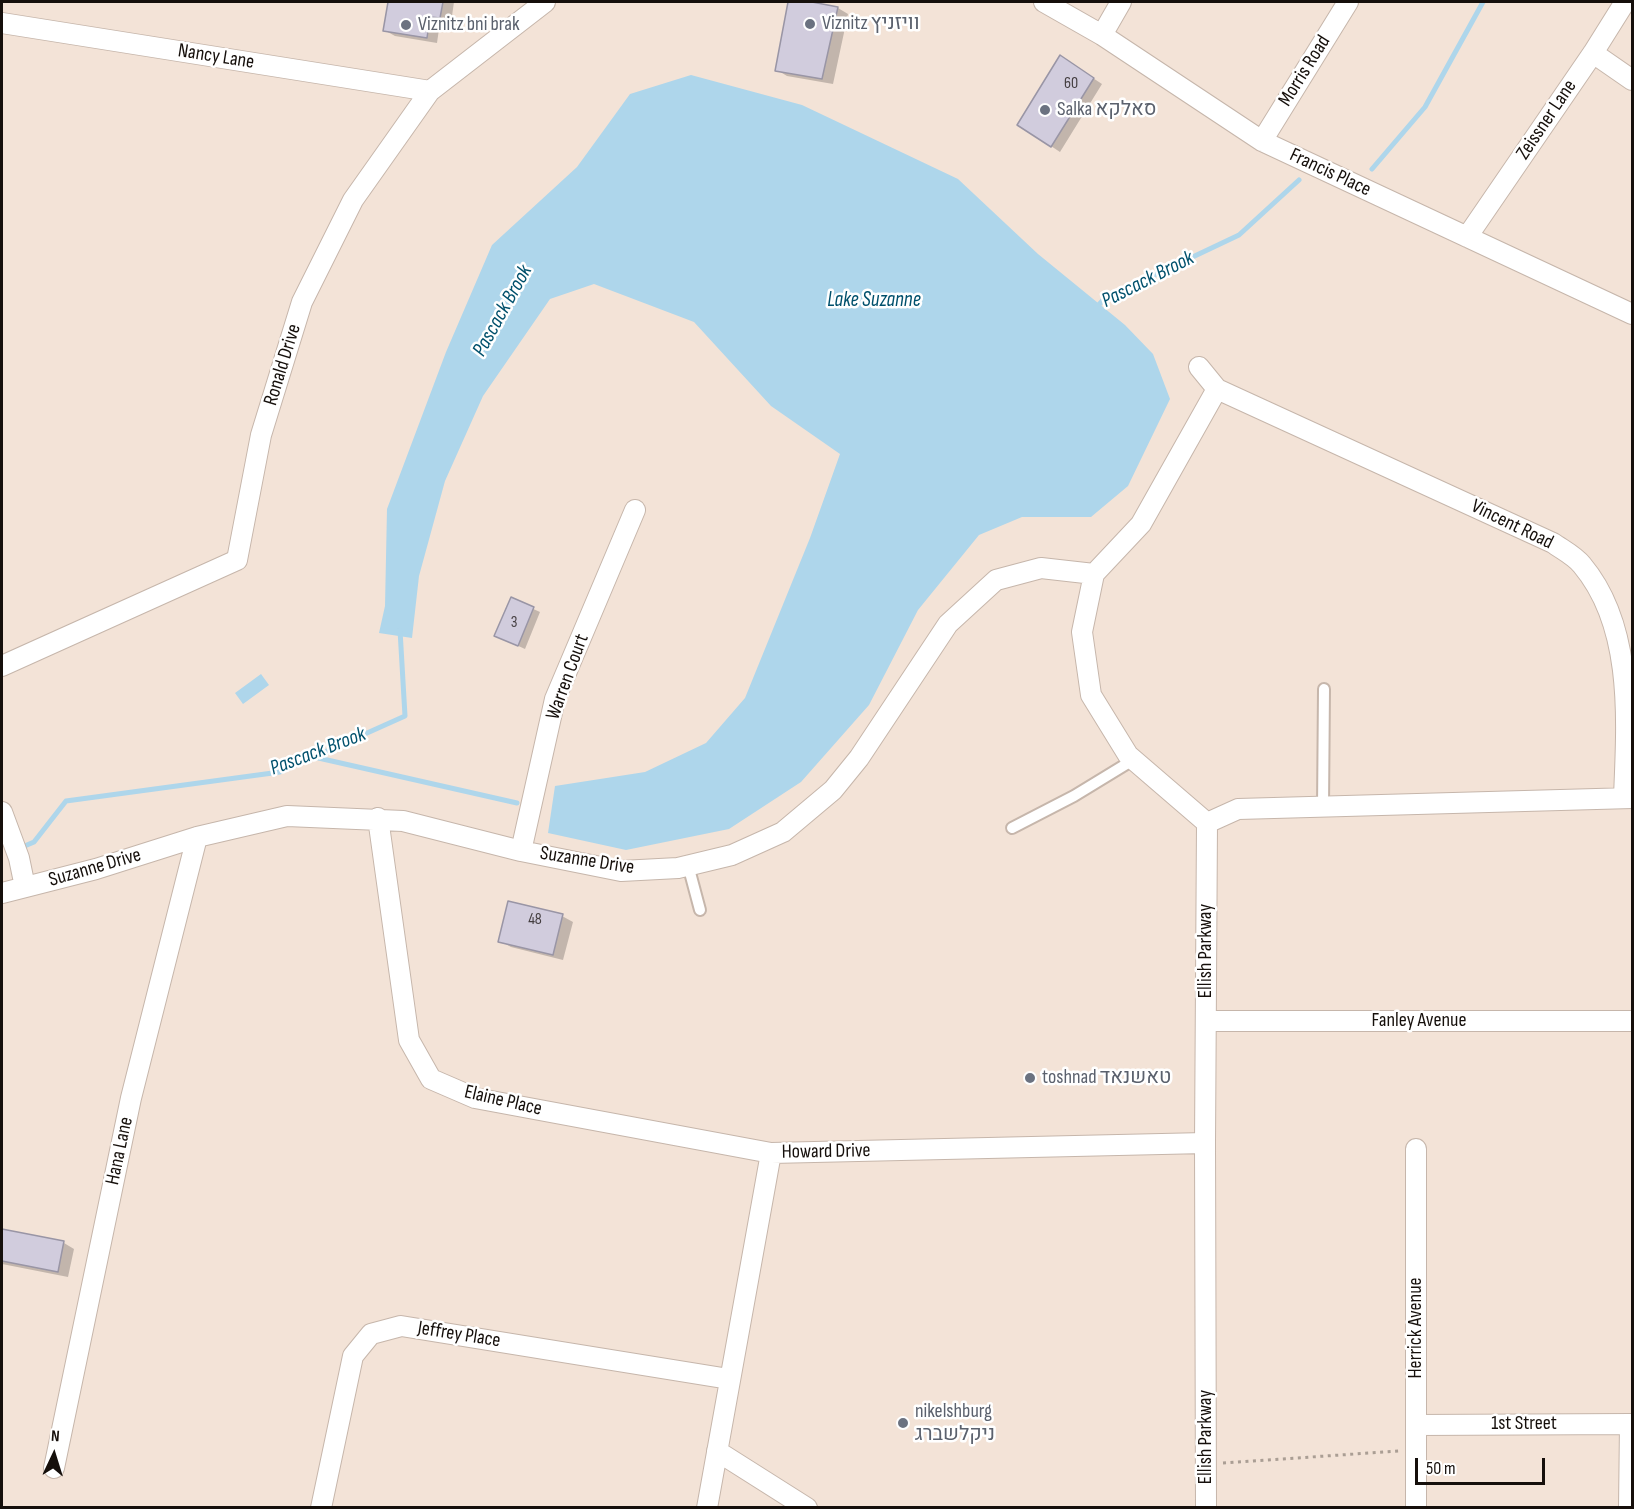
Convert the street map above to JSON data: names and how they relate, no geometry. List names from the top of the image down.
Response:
{
  "streets": {
    "street": [
      "Nancy Lane",
      "Morris Road",
      "Zeissner Lane",
      "Francis Place",
      "Ronald Drive",
      "Vincent Road",
      "Warren Court",
      "Suzanne Drive",
      "Ellish Parkway",
      "Fanley Avenue",
      "Elaine Place",
      "Hana Lane",
      "Howard Drive",
      "Herrick Avenue",
      "Jeffrey Place",
      "1st Street"
    ]
  },
  "crossings": [
    ["Nancy Lane", "Ronald Drive"],
    ["Morris Road", "Francis Place"],
    ["Zeissner Lane", "Francis Place"],
    ["Warren Court", "Suzanne Drive"],
    ["Suzanne Drive", "Elaine Place"],
    ["Suzanne Drive", "Hana Lane"],
    ["Ellish Parkway", "Fanley Avenue"],
    ["Ellish Parkway", "Howard Drive"],
    ["Elaine Place", "Howard Drive"],
    ["Howard Drive", "Jeffrey Place"],
    ["Herrick Avenue", "1st Street"]
  ],
  "water": ["Pascack Brook", "Lake Suzanne"],
  "places": [
    "Viznitz וויזניץ",
    "Viznitz bni brak",
    "Salka סאלקא",
    "toshnad טאשנאד",
    "nikelshburg ניקלשברג"
  ],
  "house_numbers": ["60", "3", "48"],
  "scale_bar": "50 m",
  "north": "top"
}
